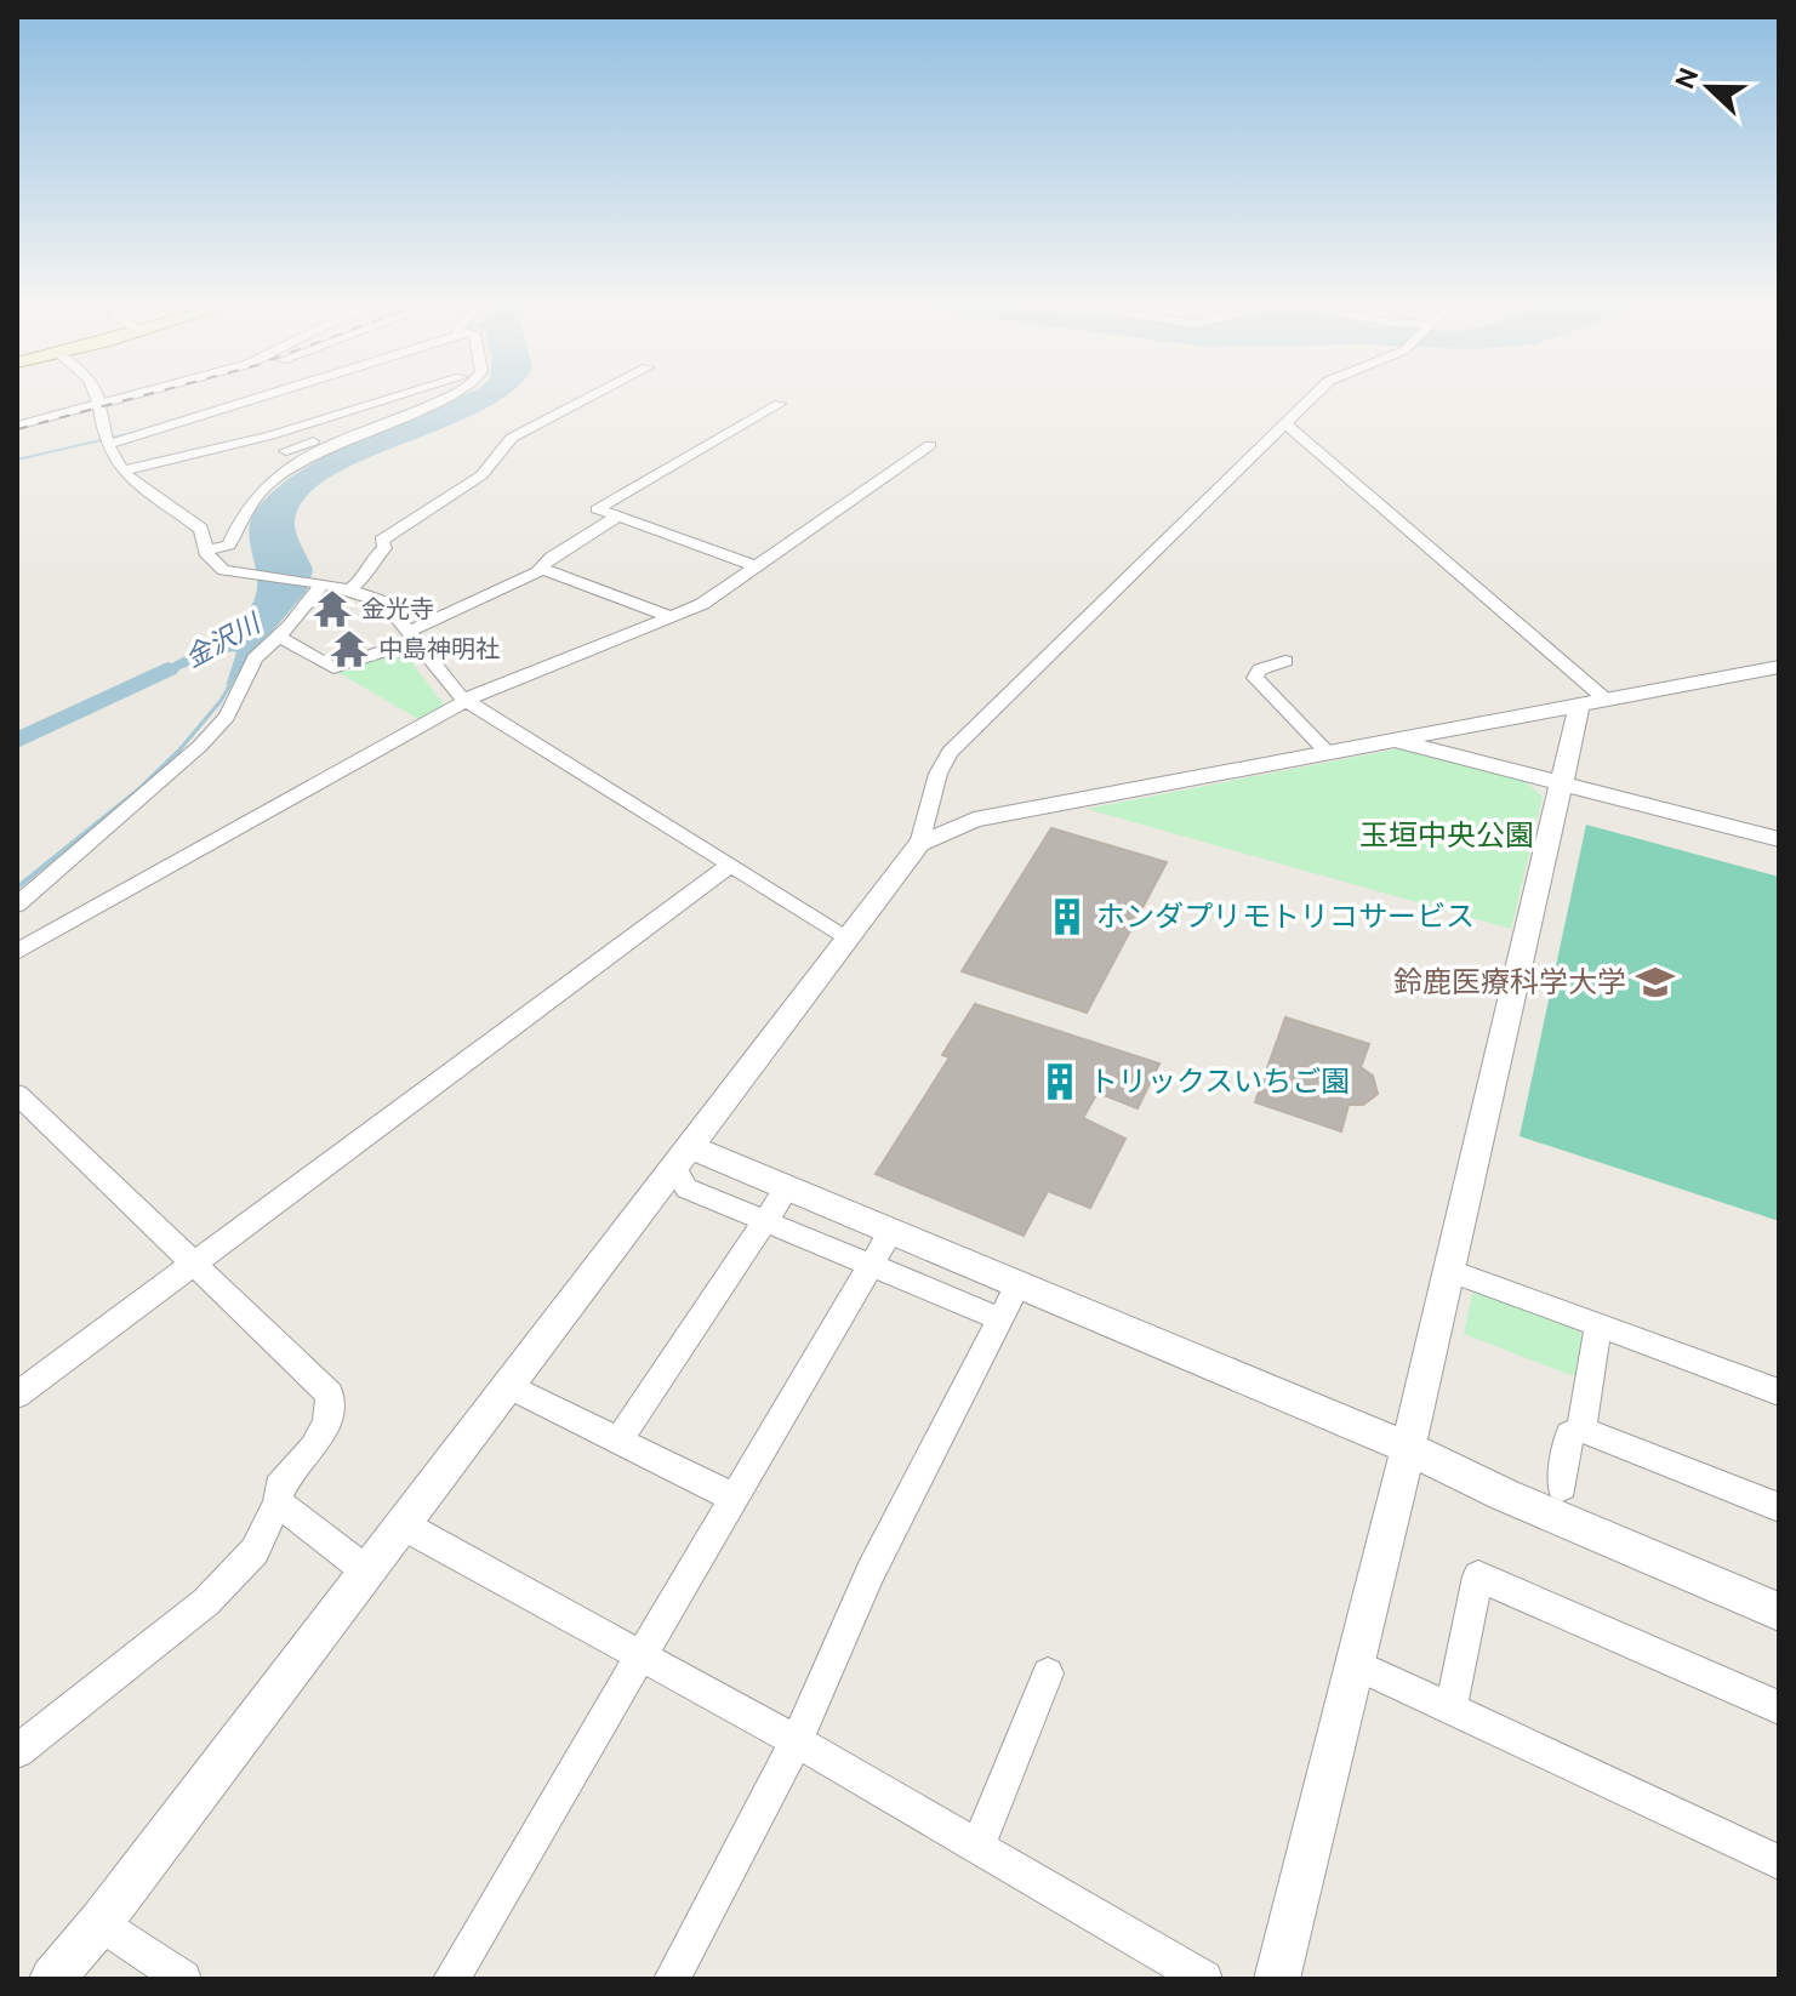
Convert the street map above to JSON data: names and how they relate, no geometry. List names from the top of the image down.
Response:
{
  "water": ["金沢川"],
  "parks": ["玉垣中央公園"],
  "places": {
    "temple": ["金光寺", "中島神明社"],
    "building": ["ホンダプリモトリコサービス", "トリックスいちご園"],
    "school or university": ["鈴鹿医療科学大学"]
  },
  "north": "left"
}
